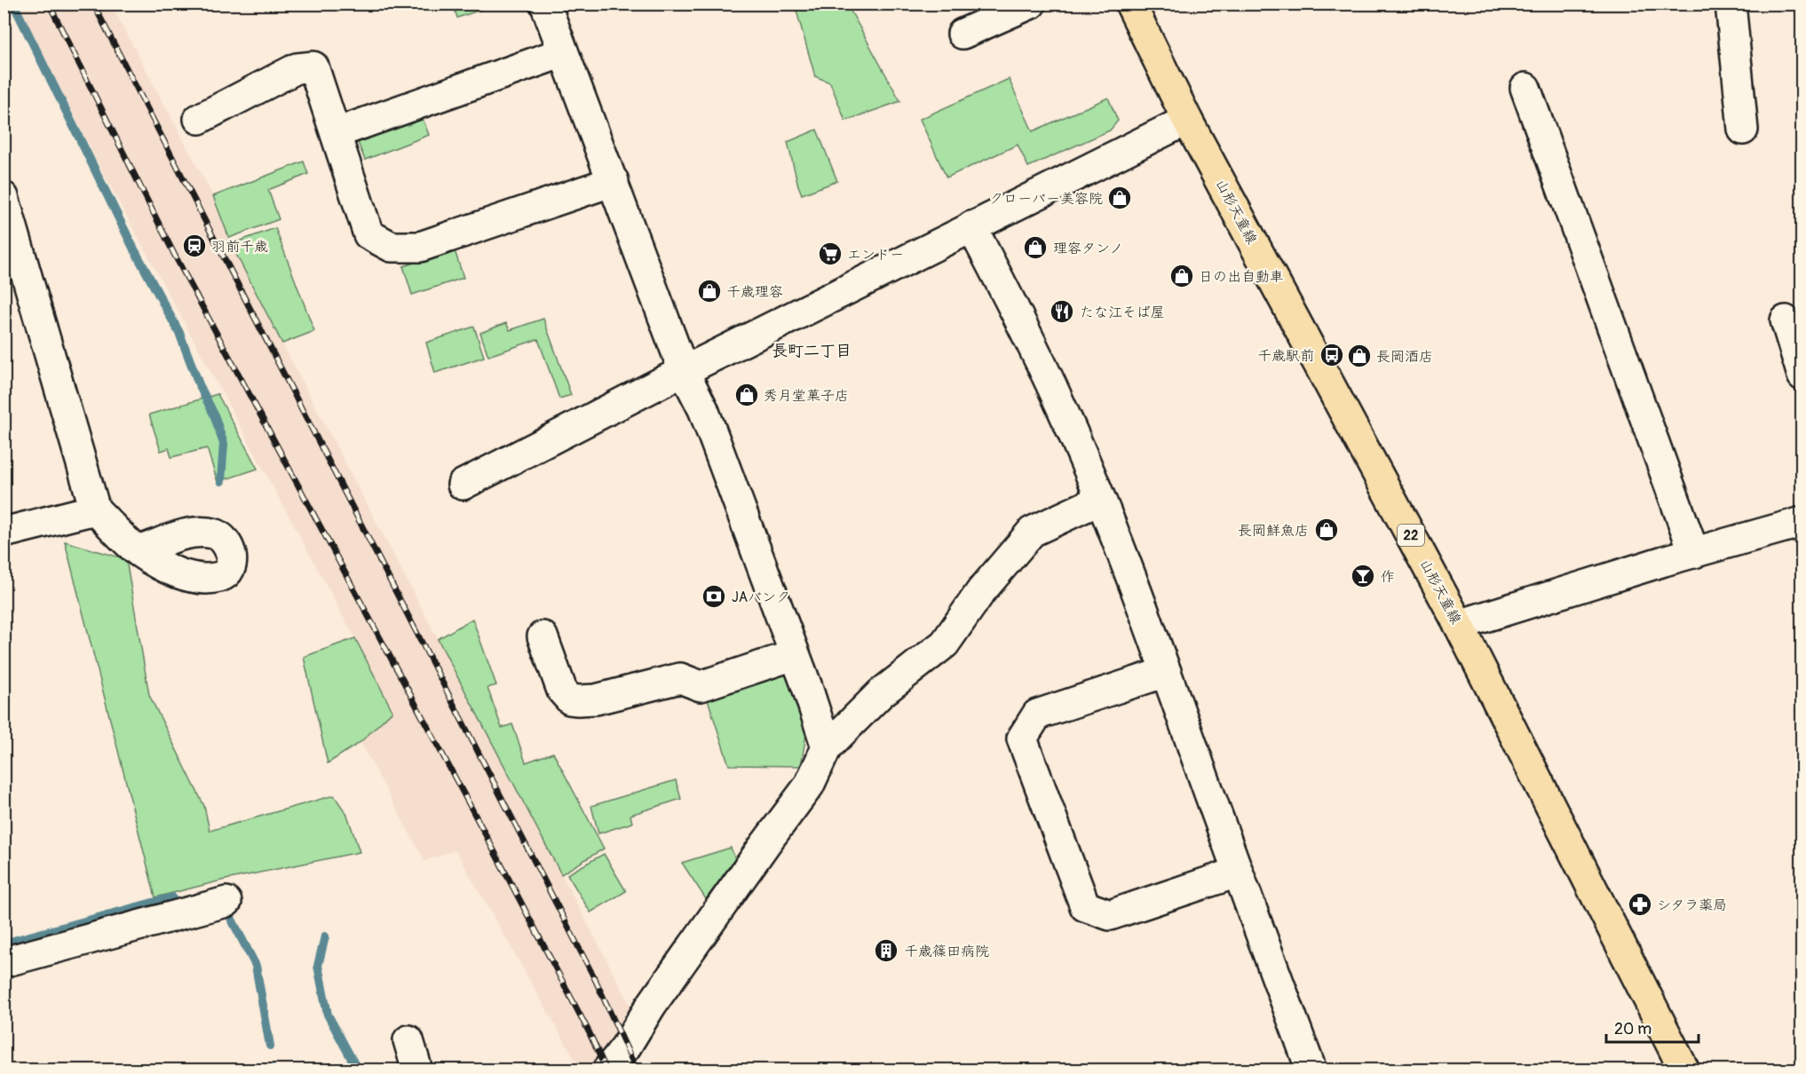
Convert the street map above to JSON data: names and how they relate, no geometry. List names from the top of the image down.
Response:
{
  "streets": {
    "main road": ["山形天童線", "22"]
  },
  "districts": ["長町二丁目"],
  "places": {
    "shop": [
      "クローバー美容院",
      "理容タンノ",
      "日の出自動車",
      "千歳理容",
      "長岡酒店",
      "秀月堂菓子店",
      "長岡鮮魚店"
    ],
    "station": ["羽前千歳"],
    "supermarket": ["エンドー"],
    "restaurant": ["たな江そば屋"],
    "bus stop": ["千歳駅前"],
    "bar": ["作"],
    "bank": ["JAバンク"],
    "pharmacy": ["シタラ薬局"],
    "building": ["千歳篠田病院"]
  },
  "scale_bar": "20 m"
}
